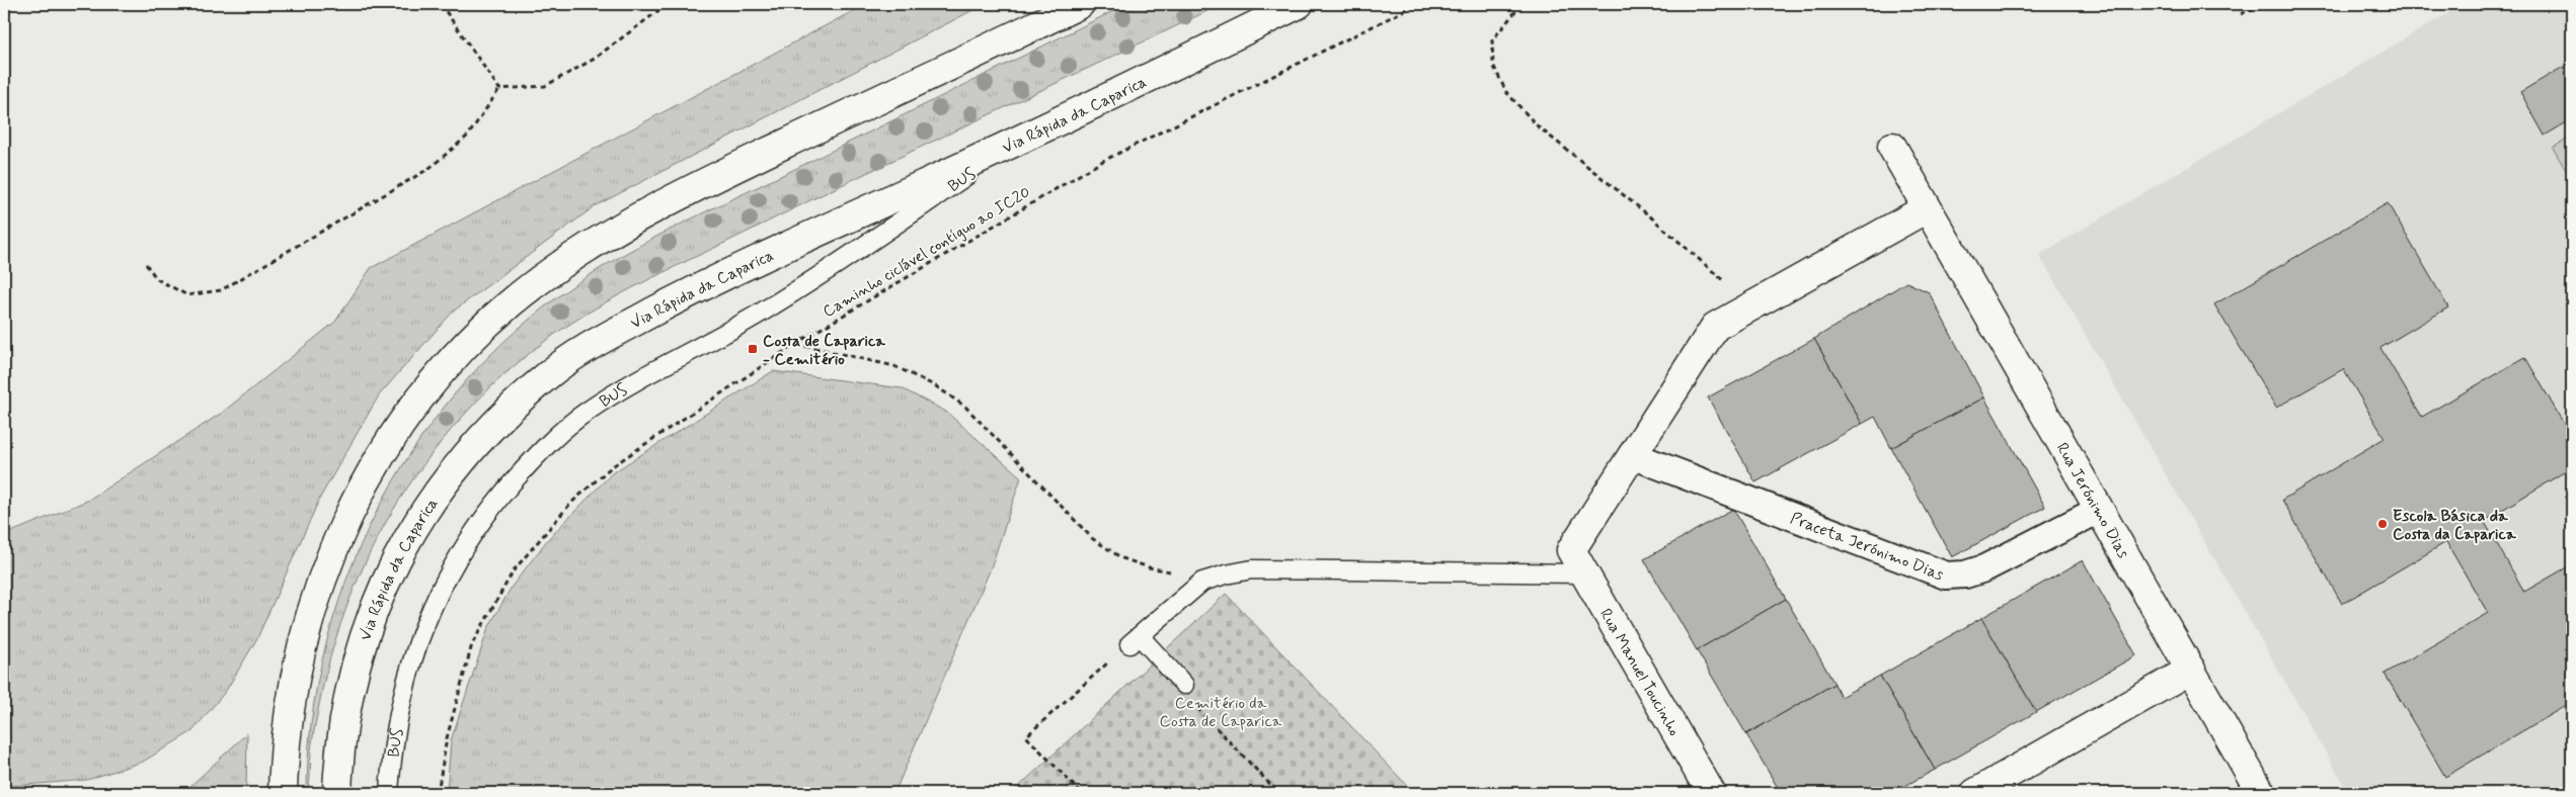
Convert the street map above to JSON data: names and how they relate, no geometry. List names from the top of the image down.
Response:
{
  "streets": {
    "main road": ["Via Rápida da Caparica", "Rua Jerónimo Dias", "Rua Manuel Toucinho"],
    "street": ["Praceta Jerónimo Dias"],
    "lane": ["BUS"],
    "path": ["Caminho ciclável contíguo ao IC20"]
  },
  "crossings": [
    ["Via Rápida da Caparica", "BUS"],
    ["Rua Jerónimo Dias", "Praceta Jerónimo Dias"]
  ],
  "parks": ["Cemitério da Costa de Caparica"],
  "places": {
    "transit": ["Costa de Caparica - Cemitério"],
    "other": ["Escola Básica da Costa da Caparica"]
  }
}
